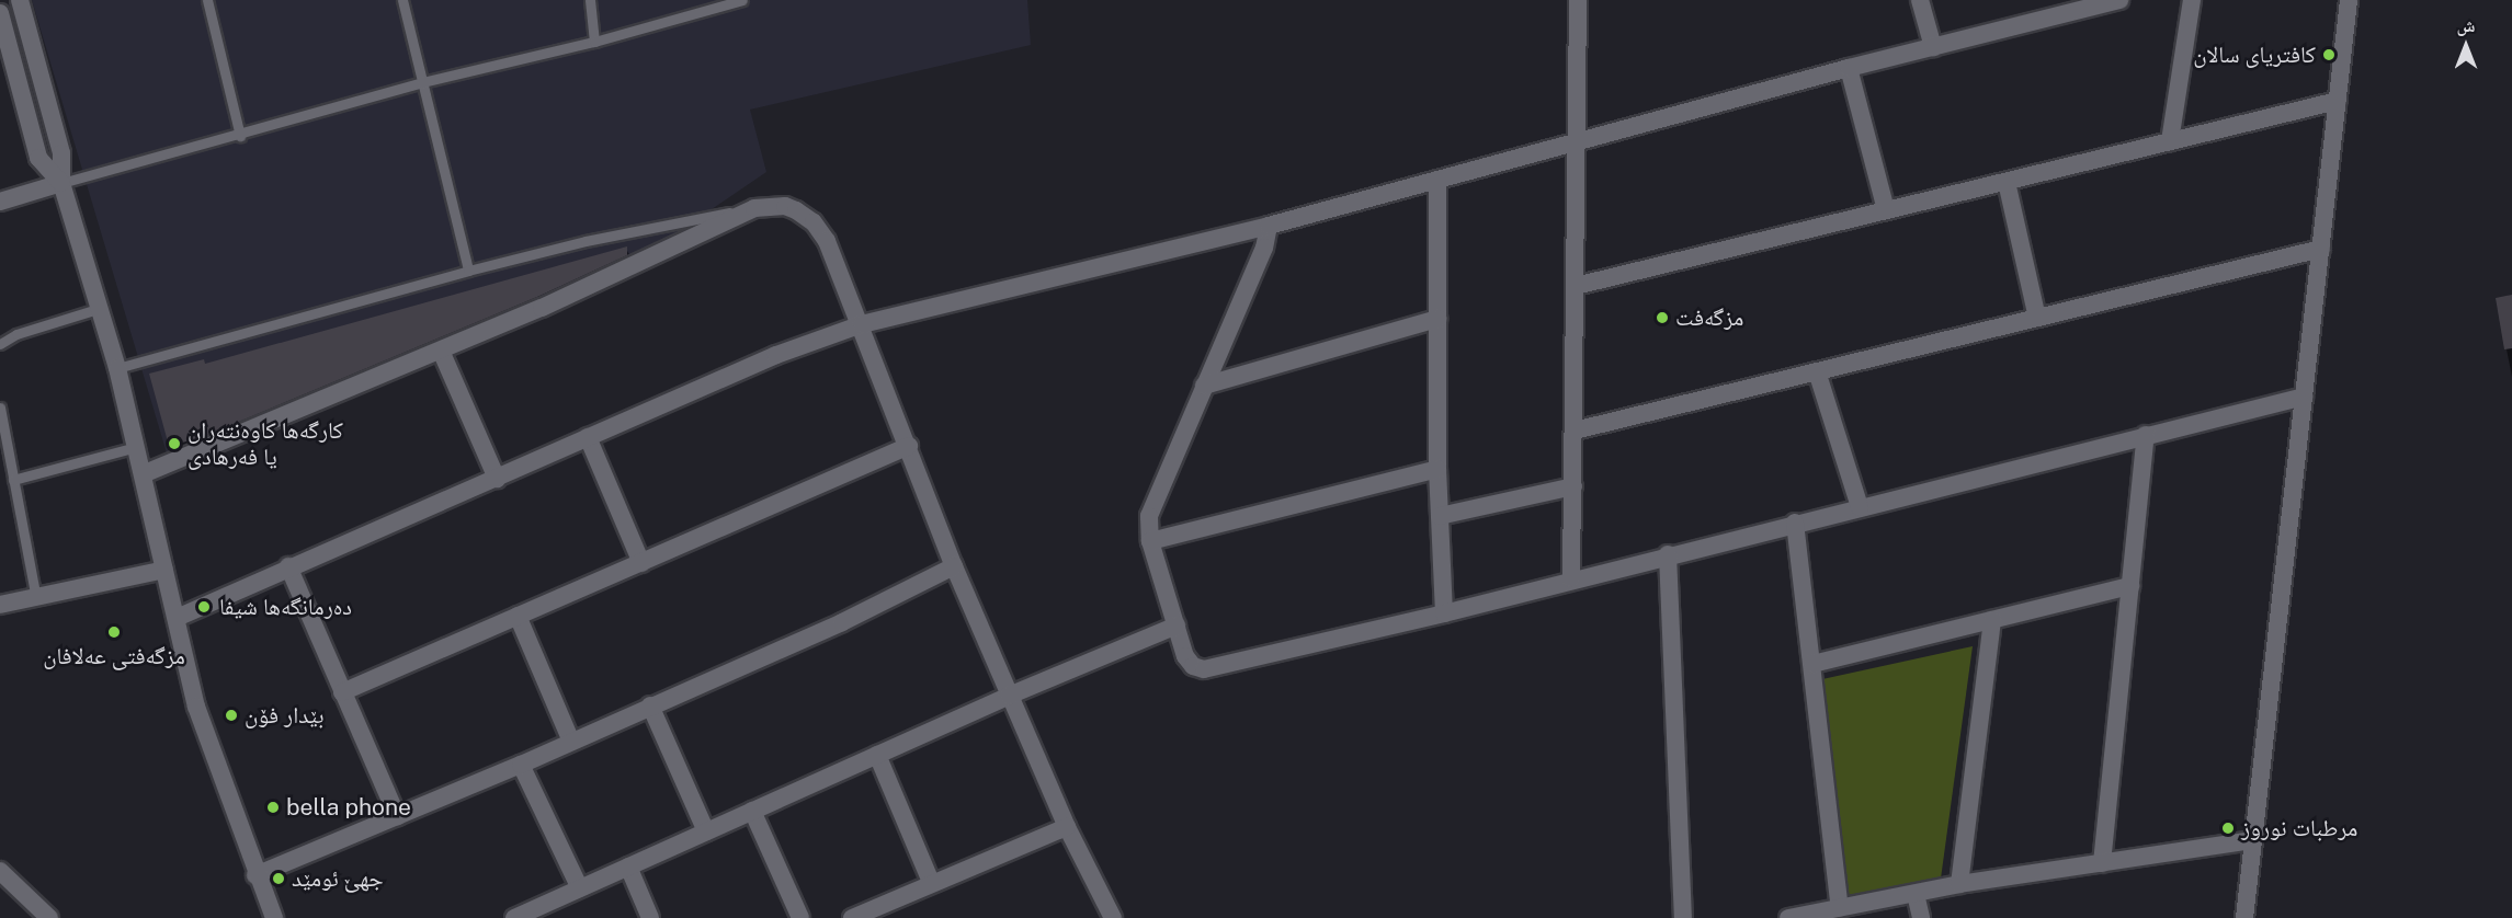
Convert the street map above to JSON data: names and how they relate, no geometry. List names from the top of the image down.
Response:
{
  "places": [
    "کافتریای سالان",
    "مزگەفت",
    "کارگەھا کاوەنتەران یا فەرهادی",
    "دەرمانگەھا شیفا",
    "مزگەفتی عەلافان",
    "بێدار فۆن",
    "bella phone",
    "مرطبات نوروز",
    "جھێ ئومێد"
  ],
  "north": "top"
}
